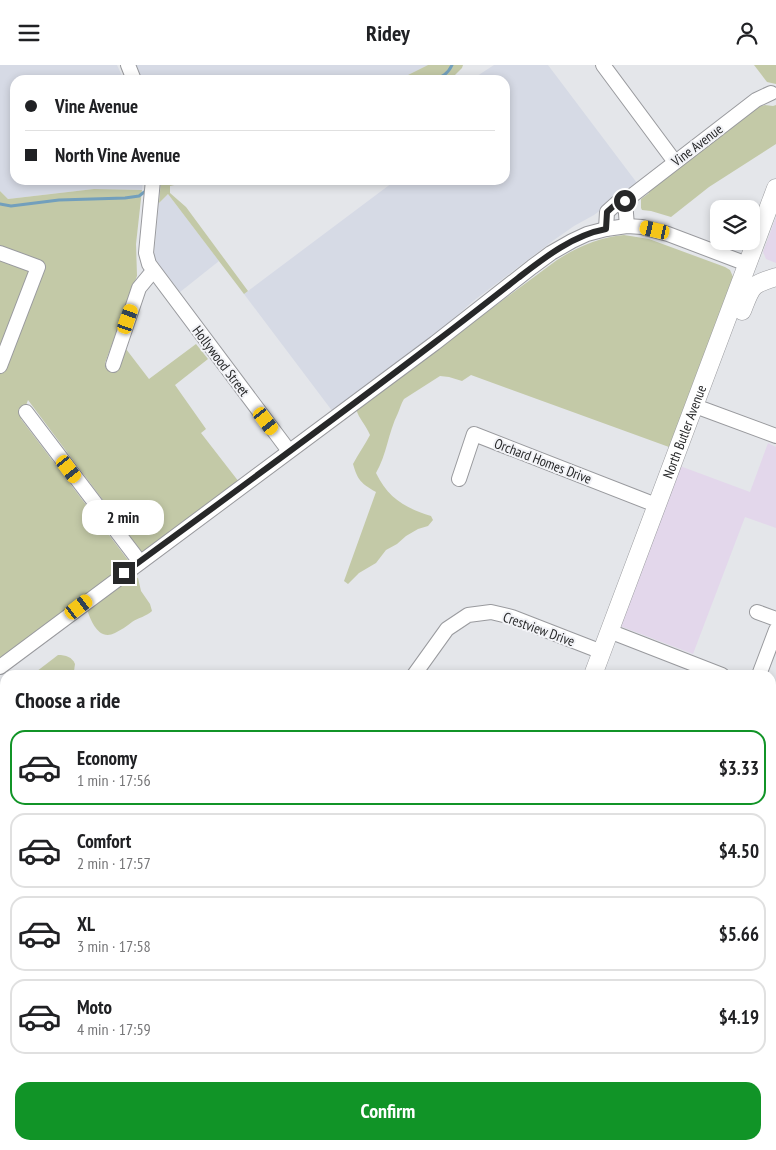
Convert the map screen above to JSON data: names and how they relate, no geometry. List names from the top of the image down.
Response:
{
  "streets": {
    "main road": ["North Butler Avenue"],
    "street": [
      "Vine Avenue",
      "Hollywood Street",
      "Orchard Homes Drive",
      "Crestview Drive"
    ]
  },
  "crossings": [
    ["North Butler Avenue", "Orchard Homes Drive"],
    ["North Butler Avenue", "Crestview Drive"]
  ],
  "page": {
    "header": "Ridey",
    "banner": ["Vine Avenue", "North Vine Avenue"],
    "bubble": "2 min",
    "heading": "Choose a ride",
    "list": [
      {
        "name": "Economy",
        "note": "1 min · 17:56",
        "value": "$3.33"
      },
      {
        "name": "Comfort",
        "note": "2 min · 17:57",
        "value": "$4.50"
      },
      {
        "name": "XL",
        "note": "3 min · 17:58",
        "value": "$5.66"
      },
      {
        "name": "Moto",
        "note": "4 min · 17:59",
        "value": "$4.19"
      }
    ],
    "buttons": "Confirm"
  }
}
